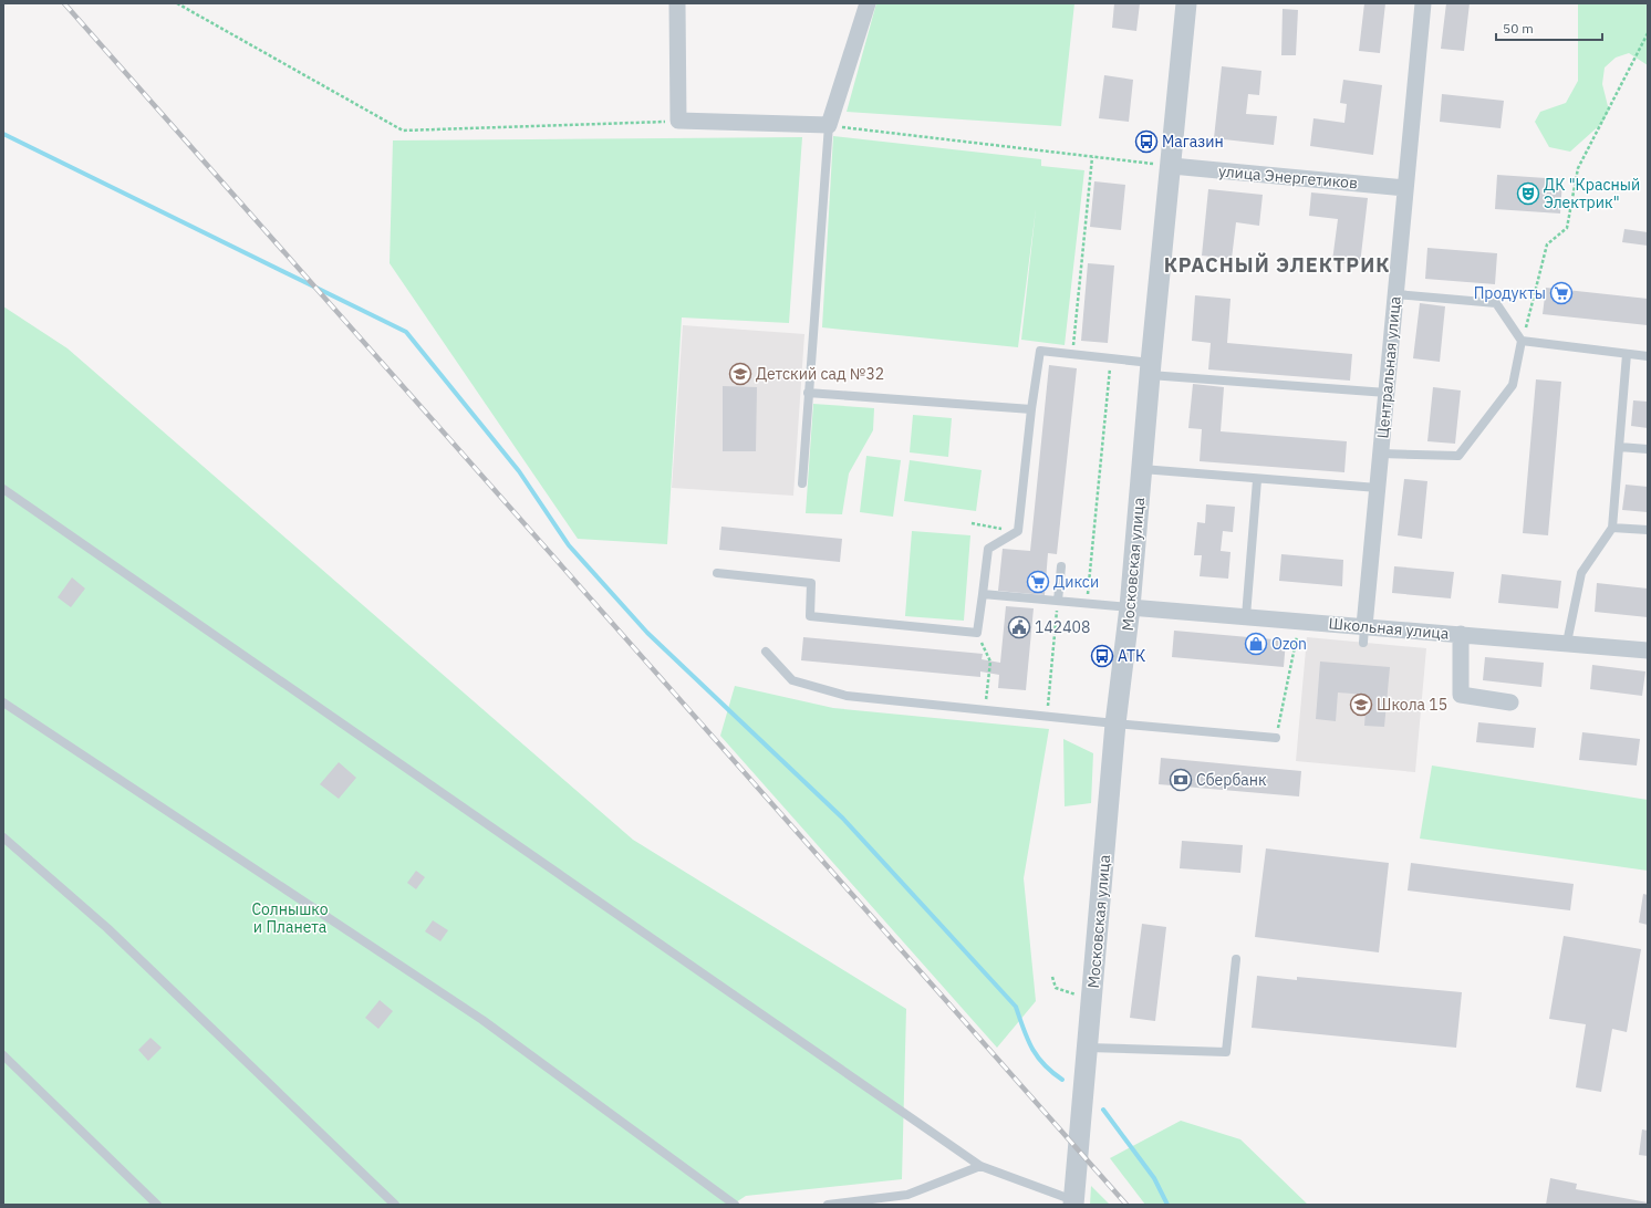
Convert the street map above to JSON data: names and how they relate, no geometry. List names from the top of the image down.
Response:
{
  "streets": {
    "street": [
      "улица Энергетиков",
      "Центральная улица",
      "Московская улица",
      "Школьная улица"
    ]
  },
  "crossings": [
    ["улица Энергетиков", "Центральная улица"],
    ["улица Энергетиков", "Московская улица"],
    ["Центральная улица", "Школьная улица"],
    ["Московская улица", "Школьная улица"]
  ],
  "districts": ["КРАСНЫЙ ЭЛЕКТРИК"],
  "parks": ["Солнышко и Планета"],
  "places": {
    "bus stop": ["Магазин", "АТК"],
    "theatre": ["ДК \"Красный Электрик\""],
    "supermarket": ["Продукты", "Дикси"],
    "school or university": ["Детский сад №32", "Школа 15"],
    "public building": ["142408"],
    "shop": ["Ozon"],
    "bank": ["Сбербанк"]
  },
  "scale_bar": "50 m"
}
